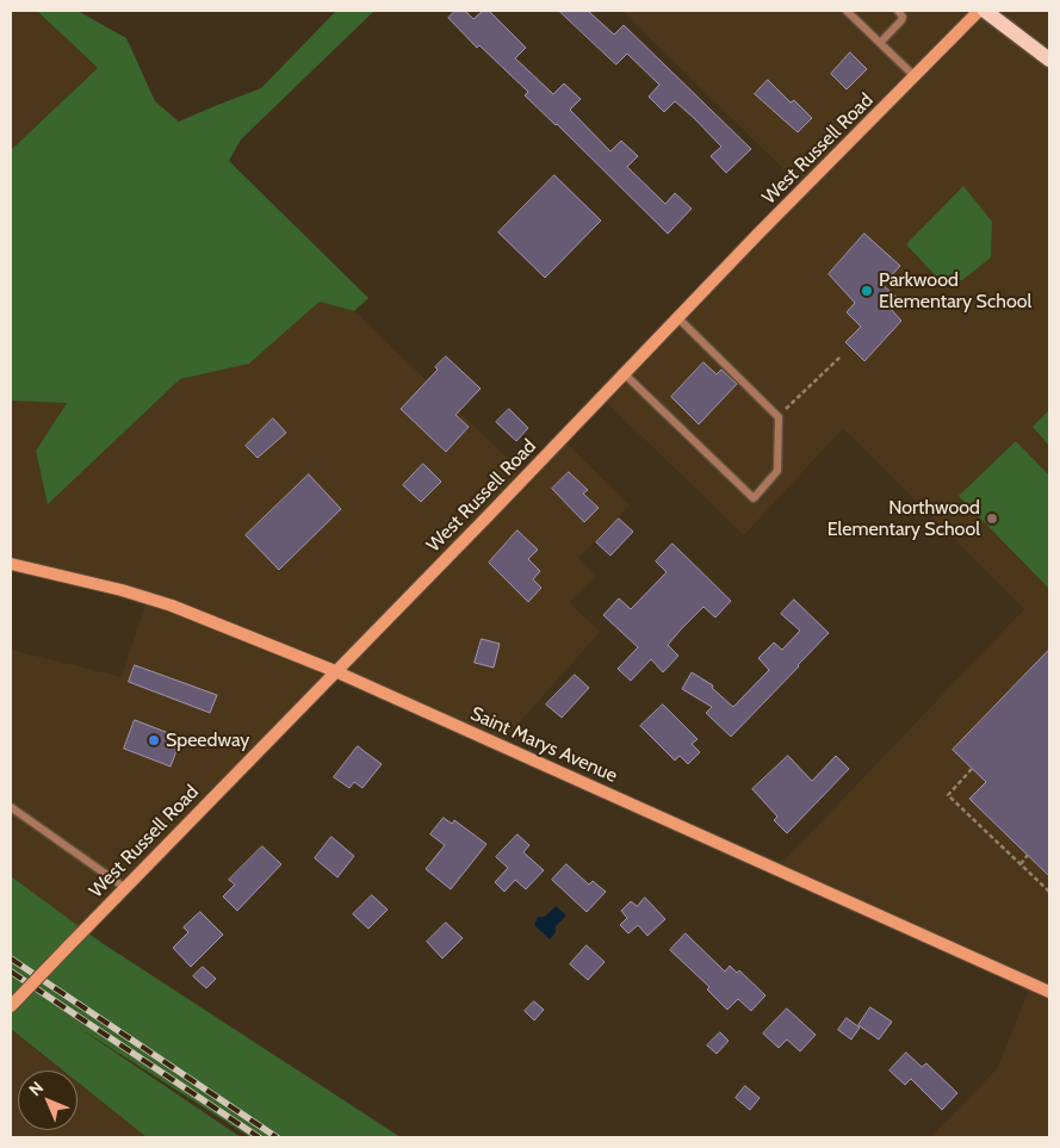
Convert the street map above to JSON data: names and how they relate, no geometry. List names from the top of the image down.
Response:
{
  "streets": {
    "main road": ["West Russell Road", "Saint Marys Avenue"]
  },
  "crossings": [
    ["West Russell Road", "Saint Marys Avenue"]
  ],
  "places": ["Parkwood Elementary School", "Northwood Elementary School", "Speedway"],
  "north": "top left"
}
